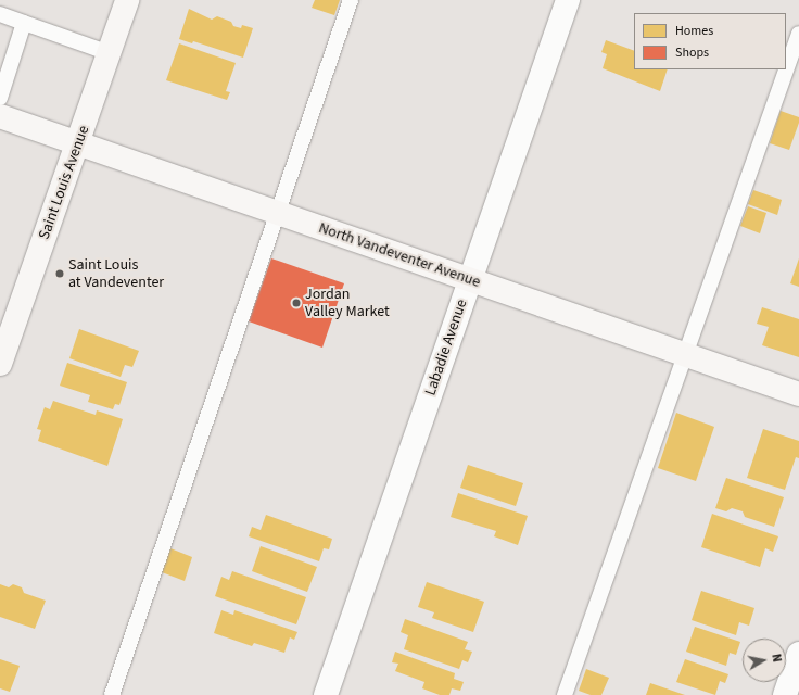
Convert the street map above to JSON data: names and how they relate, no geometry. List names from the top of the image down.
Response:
{
  "streets": {
    "main road": ["Saint Louis Avenue", "North Vandeventer Avenue"],
    "street": ["Labadie Avenue"]
  },
  "crossings": [
    ["Saint Louis Avenue", "North Vandeventer Avenue"],
    ["North Vandeventer Avenue", "Labadie Avenue"]
  ],
  "places": ["Saint Louis at Vandeventer", "Jordan Valley Market"],
  "legend": ["Homes", "Shops"],
  "north": "right"
}
